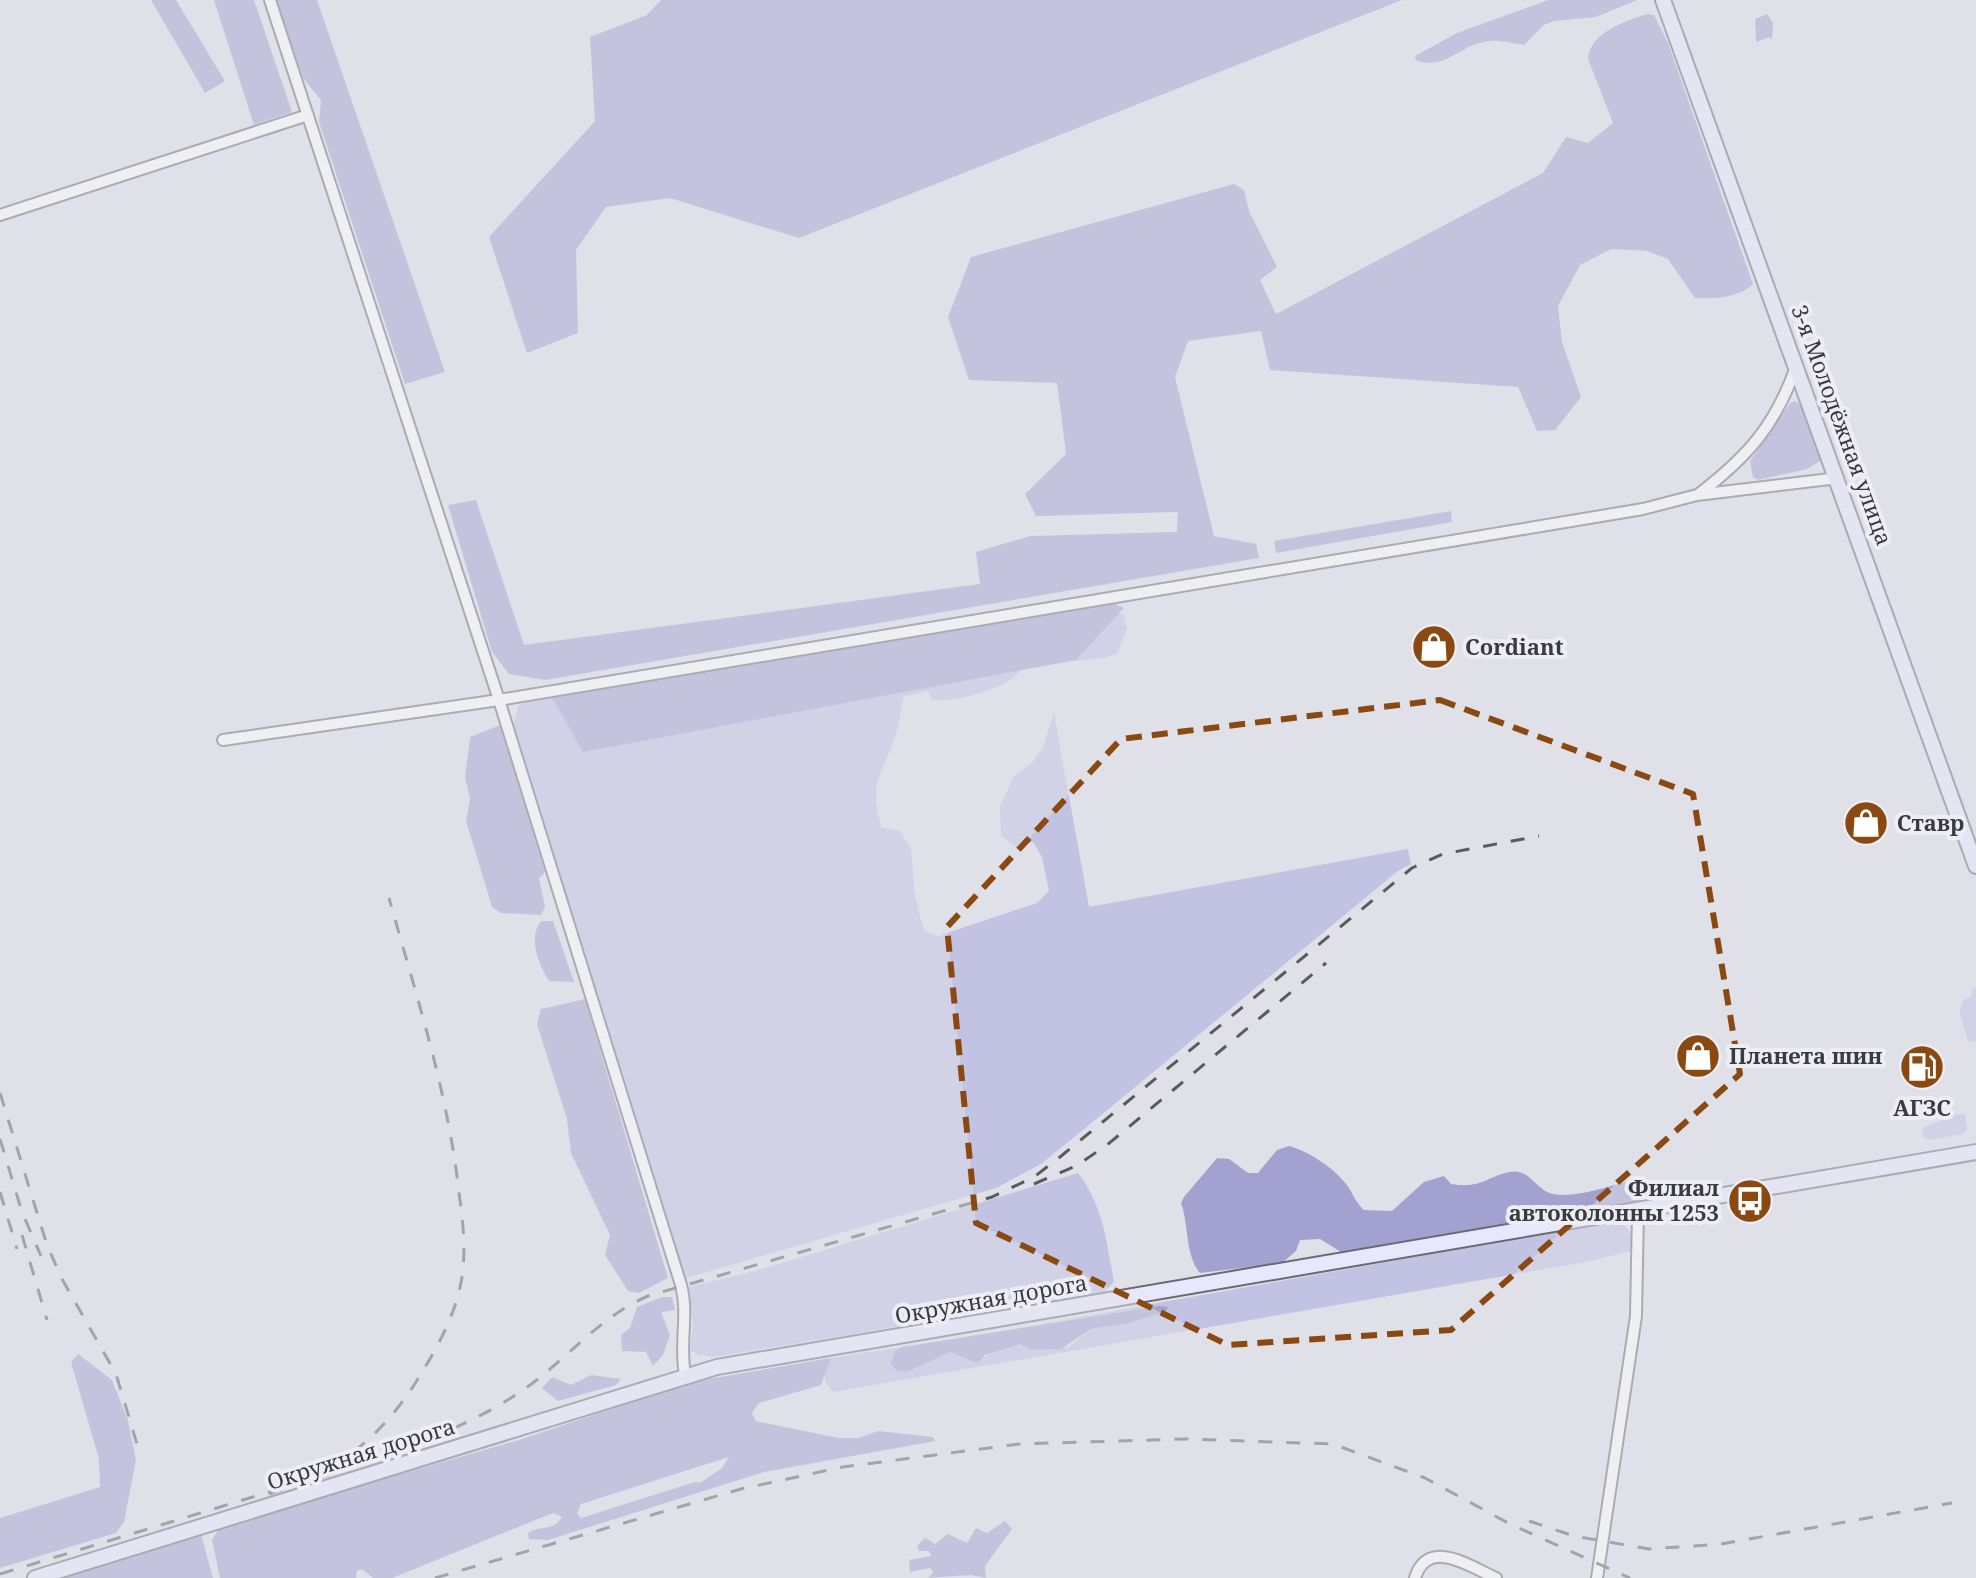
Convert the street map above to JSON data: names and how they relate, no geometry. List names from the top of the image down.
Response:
{
  "streets": {
    "main road": ["3-я Молодёжная улица", "Окружная дорога"]
  },
  "places": {
    "shop": ["Cordiant", "Ставр", "Планета шин"],
    "fuel station": ["АГЗС"],
    "bus stop": ["Филиал автоколонны 1253"]
  }
}
